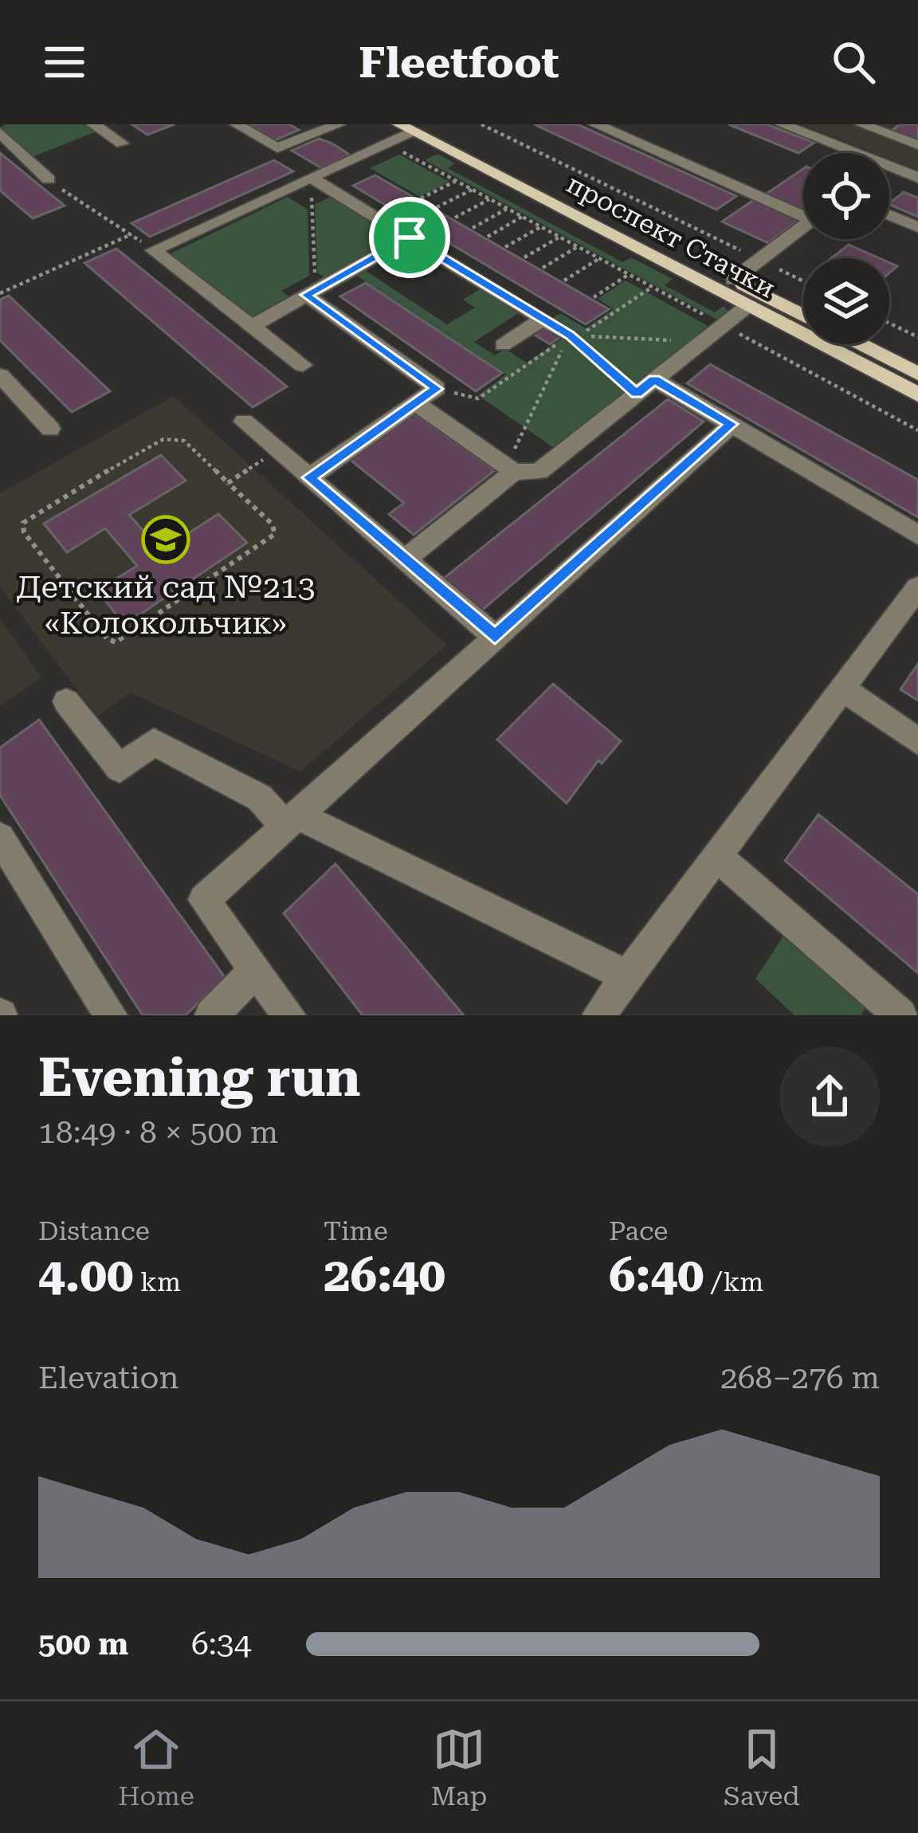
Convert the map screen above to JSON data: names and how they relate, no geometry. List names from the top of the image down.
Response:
{
  "streets": {
    "main road": ["проспект Стачки"]
  },
  "places": {
    "school or university": ["Детский сад №213 «Колокольчик»"]
  },
  "page": {
    "header": "Fleetfoot",
    "heading": ["Evening run", "18:49 · 8 × 500 m"],
    "stats": [
      ["Distance", "4.00 km"],
      ["Time", "26:40"],
      ["Pace", "6:40 /km"]
    ],
    "chart": ["Elevation", "268–276 m"],
    "list": [
      {
        "name": "500 m",
        "note": "6:34"
      }
    ],
    "tabs": ["Home", "Map", "Saved"]
  }
}
